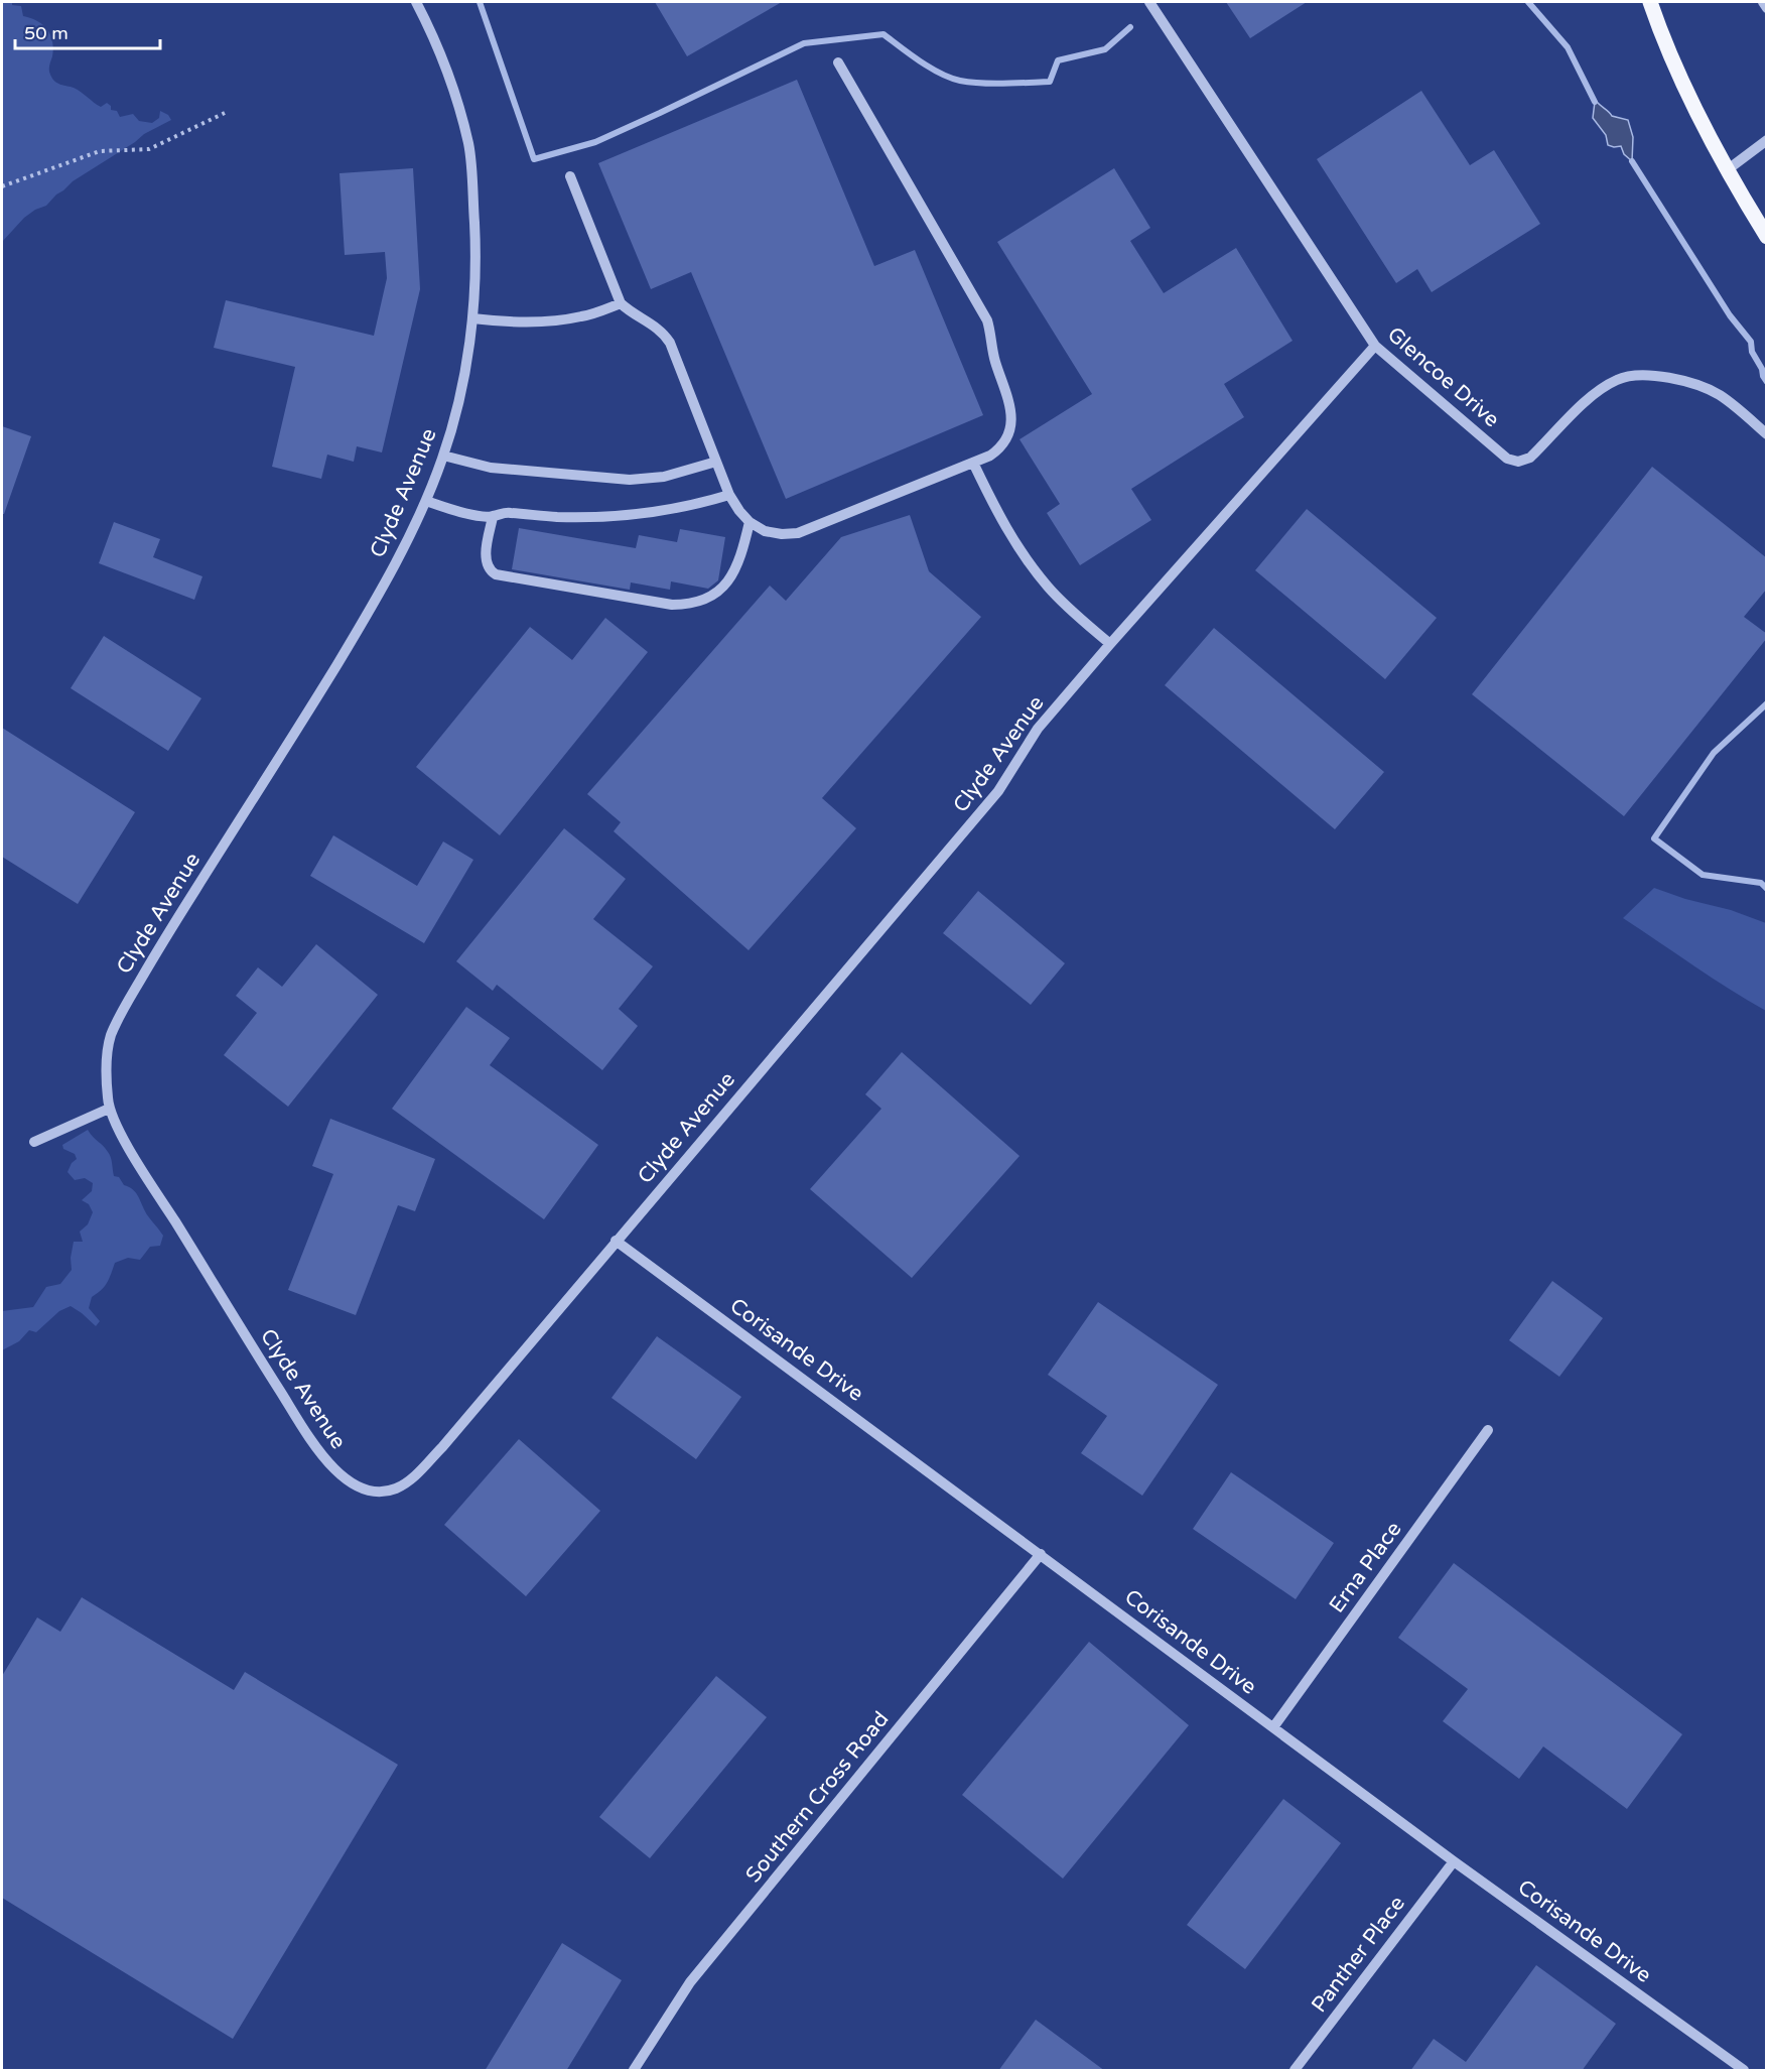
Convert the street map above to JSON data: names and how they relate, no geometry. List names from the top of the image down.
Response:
{
  "streets": {
    "street": [
      "Glencoe Drive",
      "Clyde Avenue",
      "Corisande Drive",
      "Erna Place",
      "Southern Cross Road",
      "Panther Place"
    ]
  },
  "crossings": [
    ["Glencoe Drive", "Clyde Avenue"],
    ["Clyde Avenue", "Corisande Drive"],
    ["Corisande Drive", "Erna Place"],
    ["Corisande Drive", "Southern Cross Road"],
    ["Corisande Drive", "Panther Place"]
  ],
  "scale_bar": "50 m"
}
